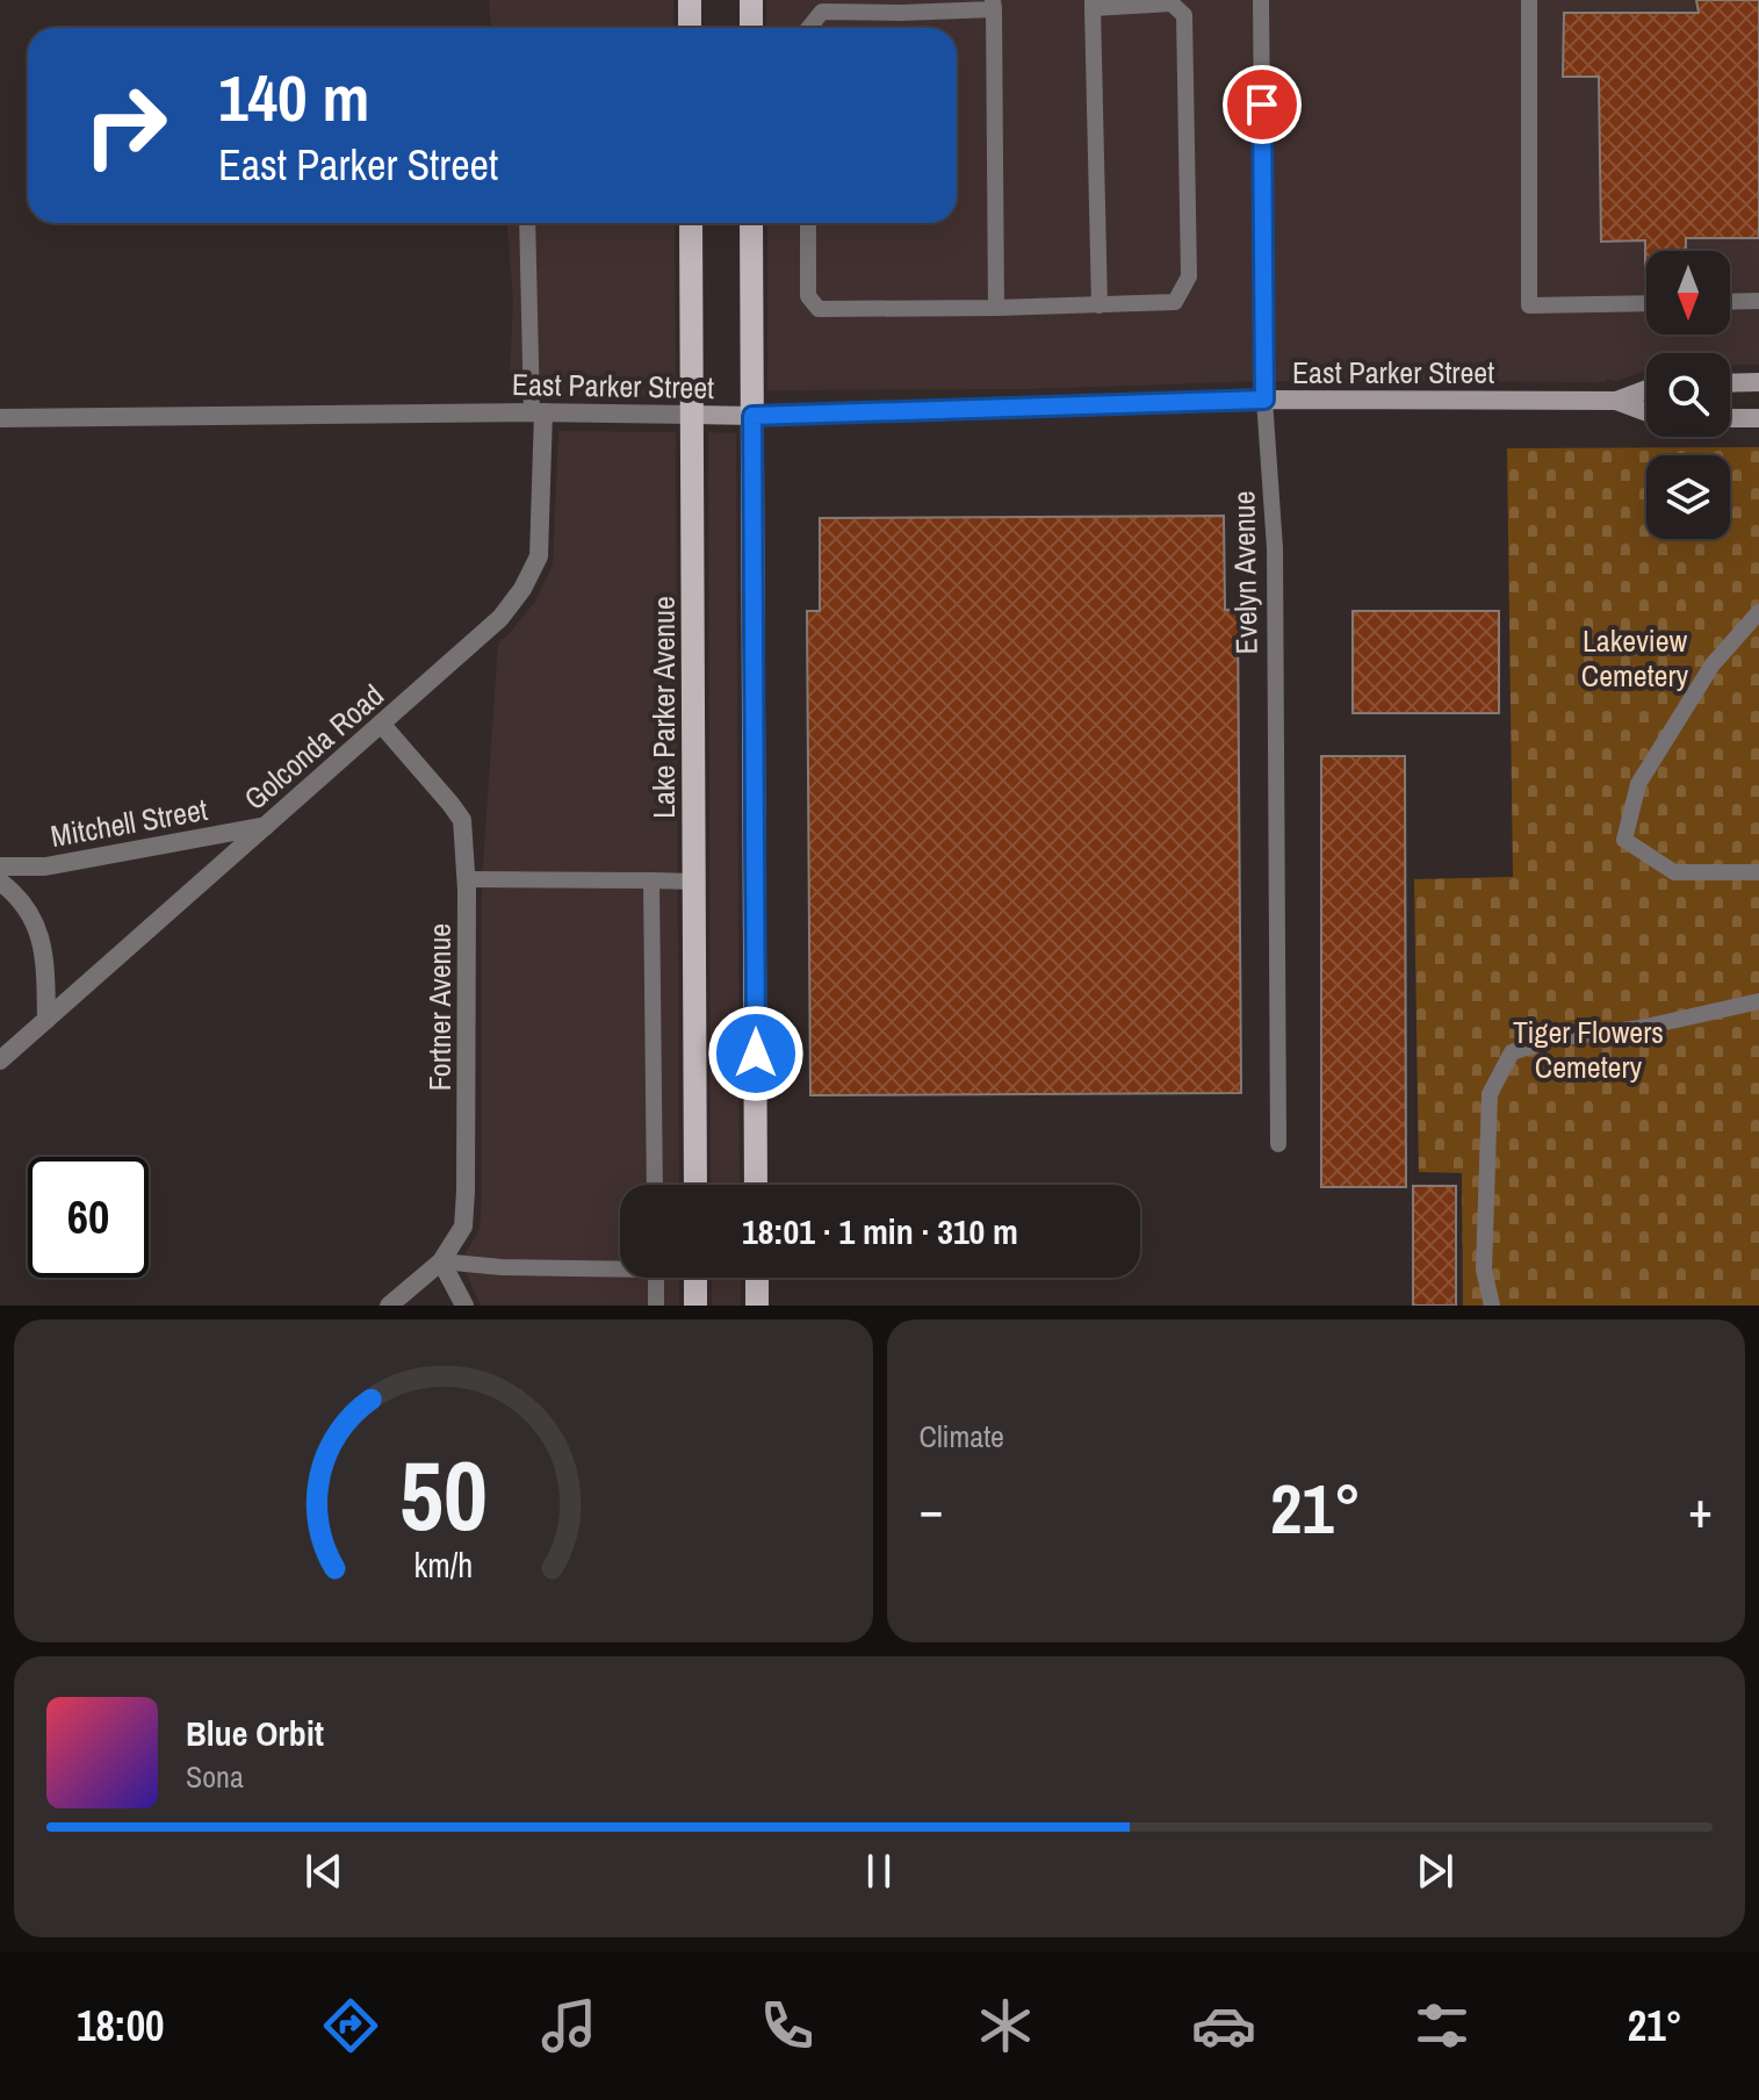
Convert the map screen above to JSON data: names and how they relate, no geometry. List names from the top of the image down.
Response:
{
  "streets": {
    "main road": ["Lake Parker Avenue"],
    "street": [
      "East Parker Street",
      "Golconda Road",
      "Mitchell Street",
      "Fortner Avenue"
    ],
    "lane": ["Evelyn Avenue"]
  },
  "crossings": [
    ["East Parker Street", "Evelyn Avenue"],
    ["East Parker Street", "Lake Parker Avenue"],
    ["East Parker Street", "Golconda Road"],
    ["Golconda Road", "Mitchell Street"],
    ["Golconda Road", "Fortner Avenue"]
  ],
  "parks": ["Lakeview Cemetery", "Tiger Flowers Cemetery"],
  "north": "bottom",
  "page": {
    "turn": ["140 m", "East Parker Street"],
    "limit": "60",
    "trip": "18:01 · 1 min · 310 m",
    "tile": "Climate",
    "heat": ["−", "21°", "+"],
    "song": ["Blue Orbit", "Sona"],
    "tabs": ["18:00", "21°"],
    "gauge": ["50", "km/h"]
  }
}
